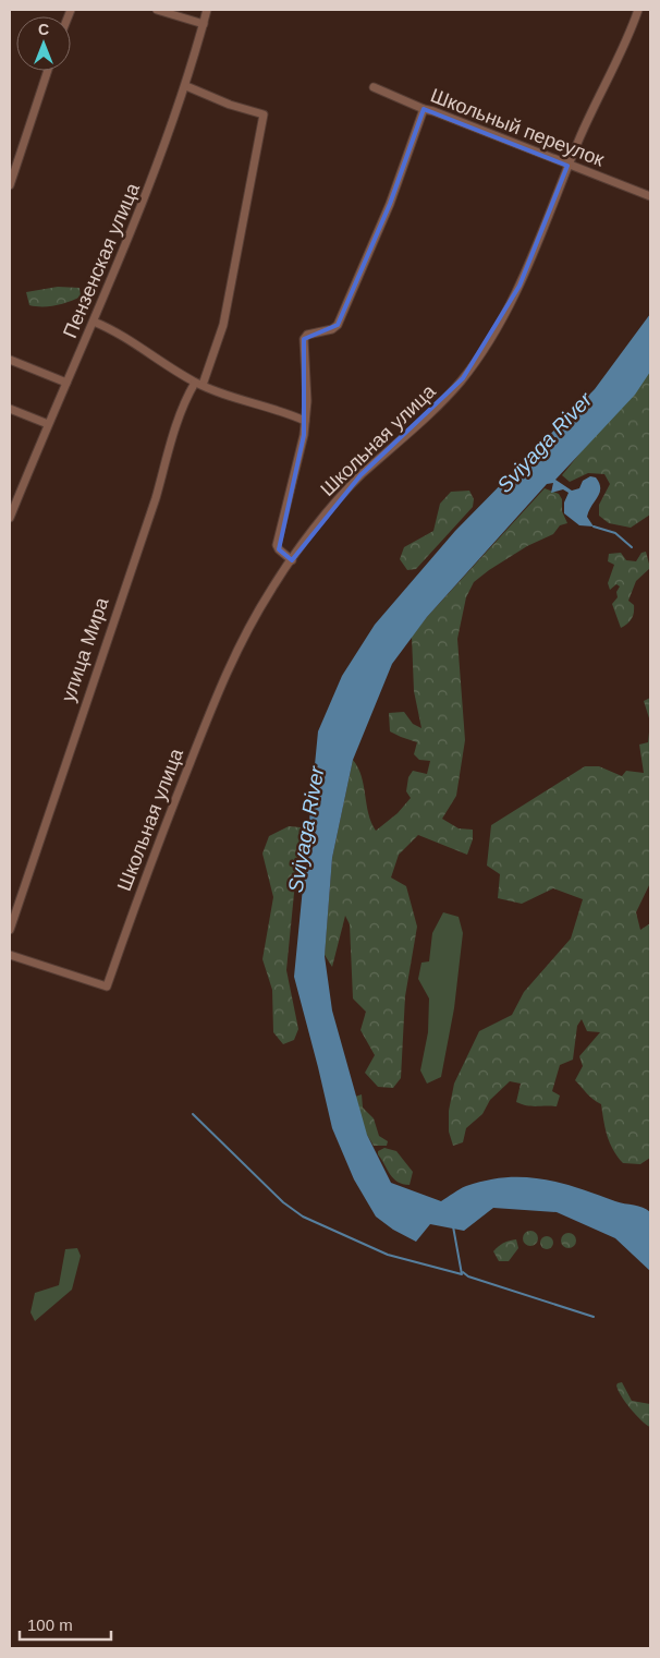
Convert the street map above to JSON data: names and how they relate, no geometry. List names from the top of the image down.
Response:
{
  "streets": {
    "street": [
      "Школьный переулок",
      "Пензенская улица",
      "Школьная улица",
      "улица Мира"
    ]
  },
  "crossings": [
    ["Школьный переулок", "Школьная улица"],
    ["Пензенская улица", "улица Мира"]
  ],
  "water": ["Sviyaga River"],
  "scale_bar": "100 m",
  "north": "top"
}
